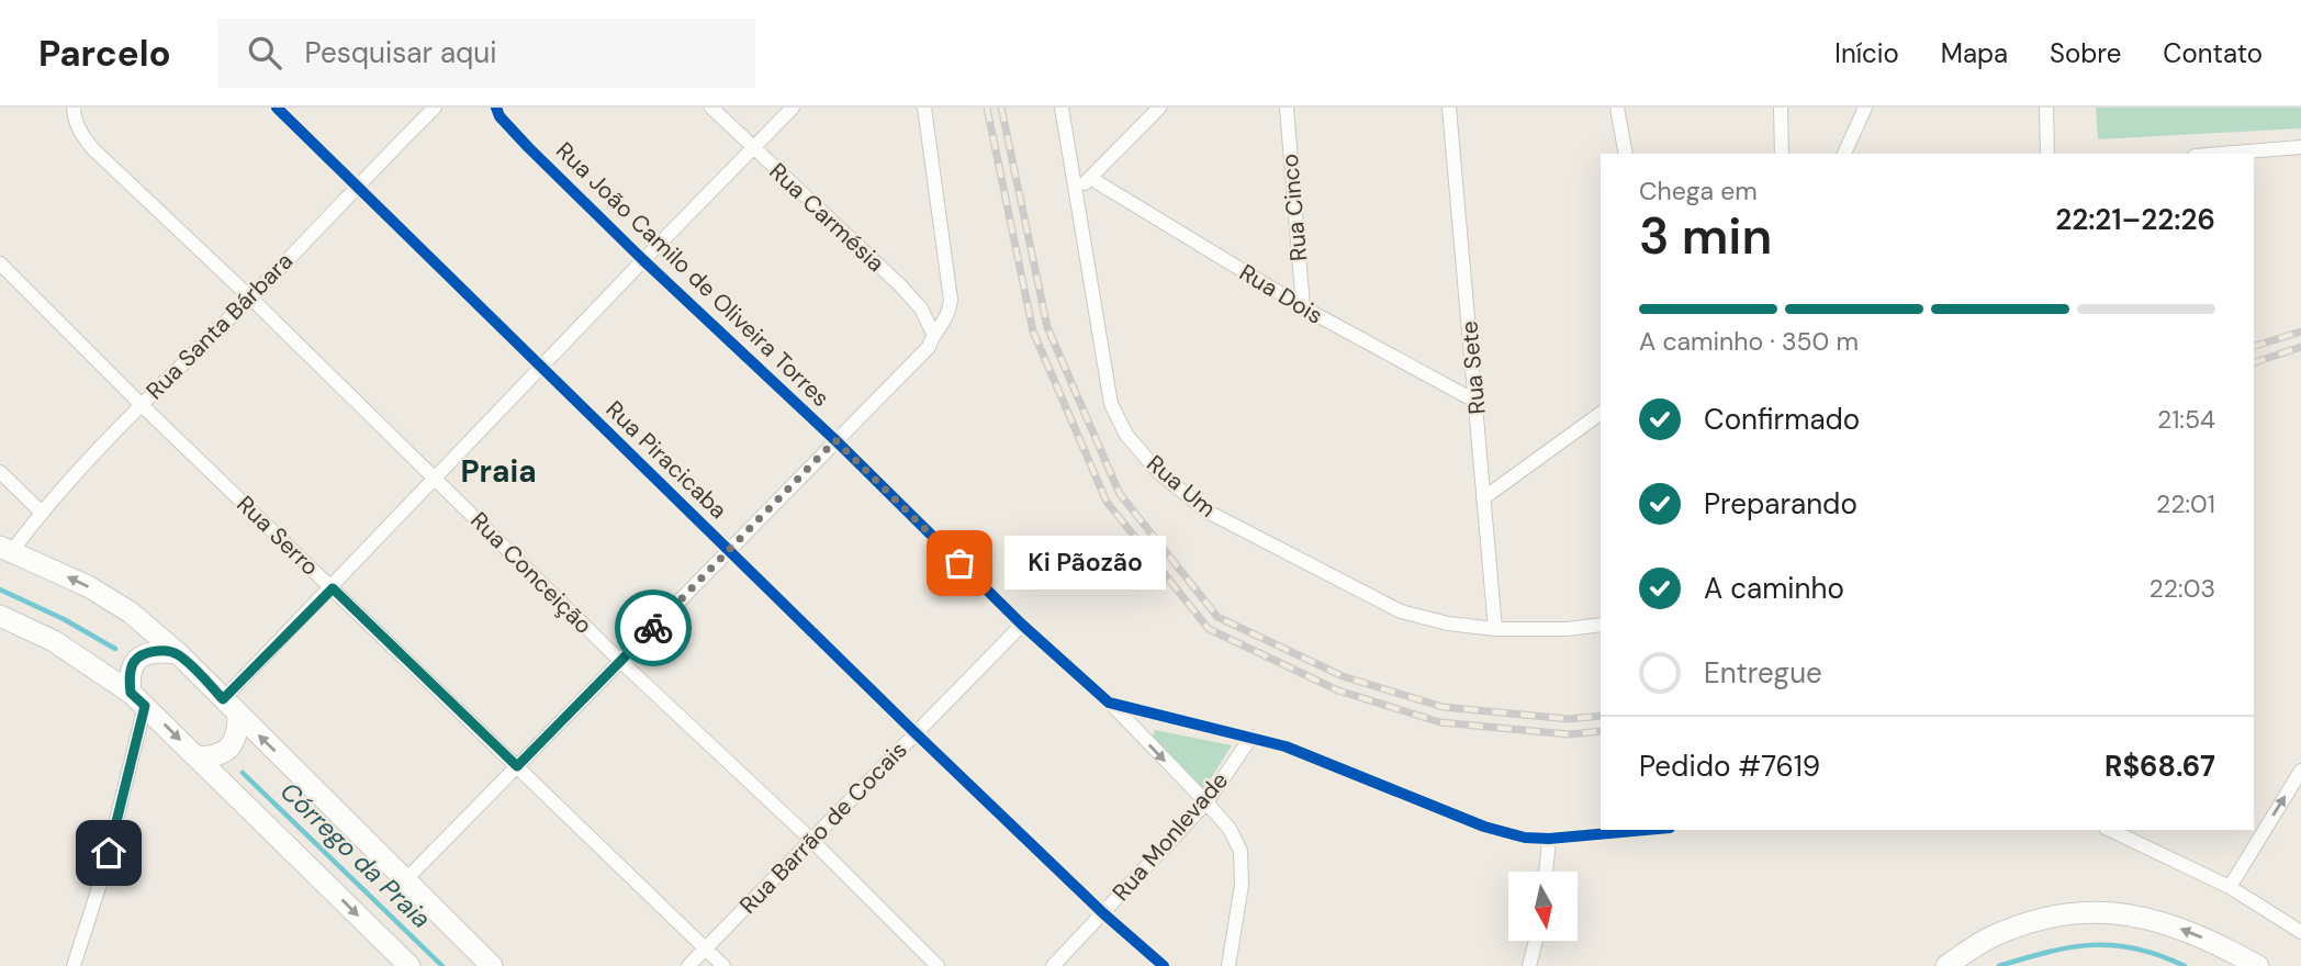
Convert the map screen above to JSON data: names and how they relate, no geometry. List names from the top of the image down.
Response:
{
  "streets": {
    "street": [
      "Rua Cinco",
      "Rua Carmésia",
      "Rua João Camilo de Oliveira Torres",
      "Rua Dois",
      "Rua Santa Bárbara",
      "Rua Sete",
      "Rua Piracicaba",
      "Rua Um",
      "Rua Serro",
      "Rua Conceição",
      "Rua Barrão de Cocais",
      "Rua Monlevade"
    ]
  },
  "crossings": [
    ["Rua Cinco", "Rua Dois"],
    ["Rua João Camilo de Oliveira Torres", "Rua Barrão de Cocais"],
    ["Rua João Camilo de Oliveira Torres", "Rua Monlevade"],
    ["Rua Dois", "Rua Sete"],
    ["Rua Santa Bárbara", "Rua Piracicaba"],
    ["Rua Santa Bárbara", "Rua Serro"],
    ["Rua Santa Bárbara", "Rua Conceição"],
    ["Rua Sete", "Rua Um"],
    ["Rua Piracicaba", "Rua Barrão de Cocais"],
    ["Rua Piracicaba", "Rua Monlevade"],
    ["Rua Serro", "Rua Barrão de Cocais"],
    ["Rua Conceição", "Rua Barrão de Cocais"]
  ],
  "districts": ["Praia"],
  "water": ["Córrego da Praia"],
  "places": ["Ki Pãozão"],
  "north": "bottom",
  "page": {
    "header": "Parcelo",
    "search": "Pesquisar aqui",
    "nav": [
      "Início",
      "Mapa",
      "Sobre",
      "Contato"
    ],
    "heading": ["3 min", "Chega em", "22:21–22:26"],
    "panel": ["Pedido #7619", "R$68.67"],
    "bar": "A caminho · 350 m",
    "list": [
      ["Confirmado", "21:54"],
      ["Preparando", "22:01"],
      ["A caminho", "22:03"],
      "Entregue"
    ],
    "bubble": "Ki Pãozão"
  }
}
